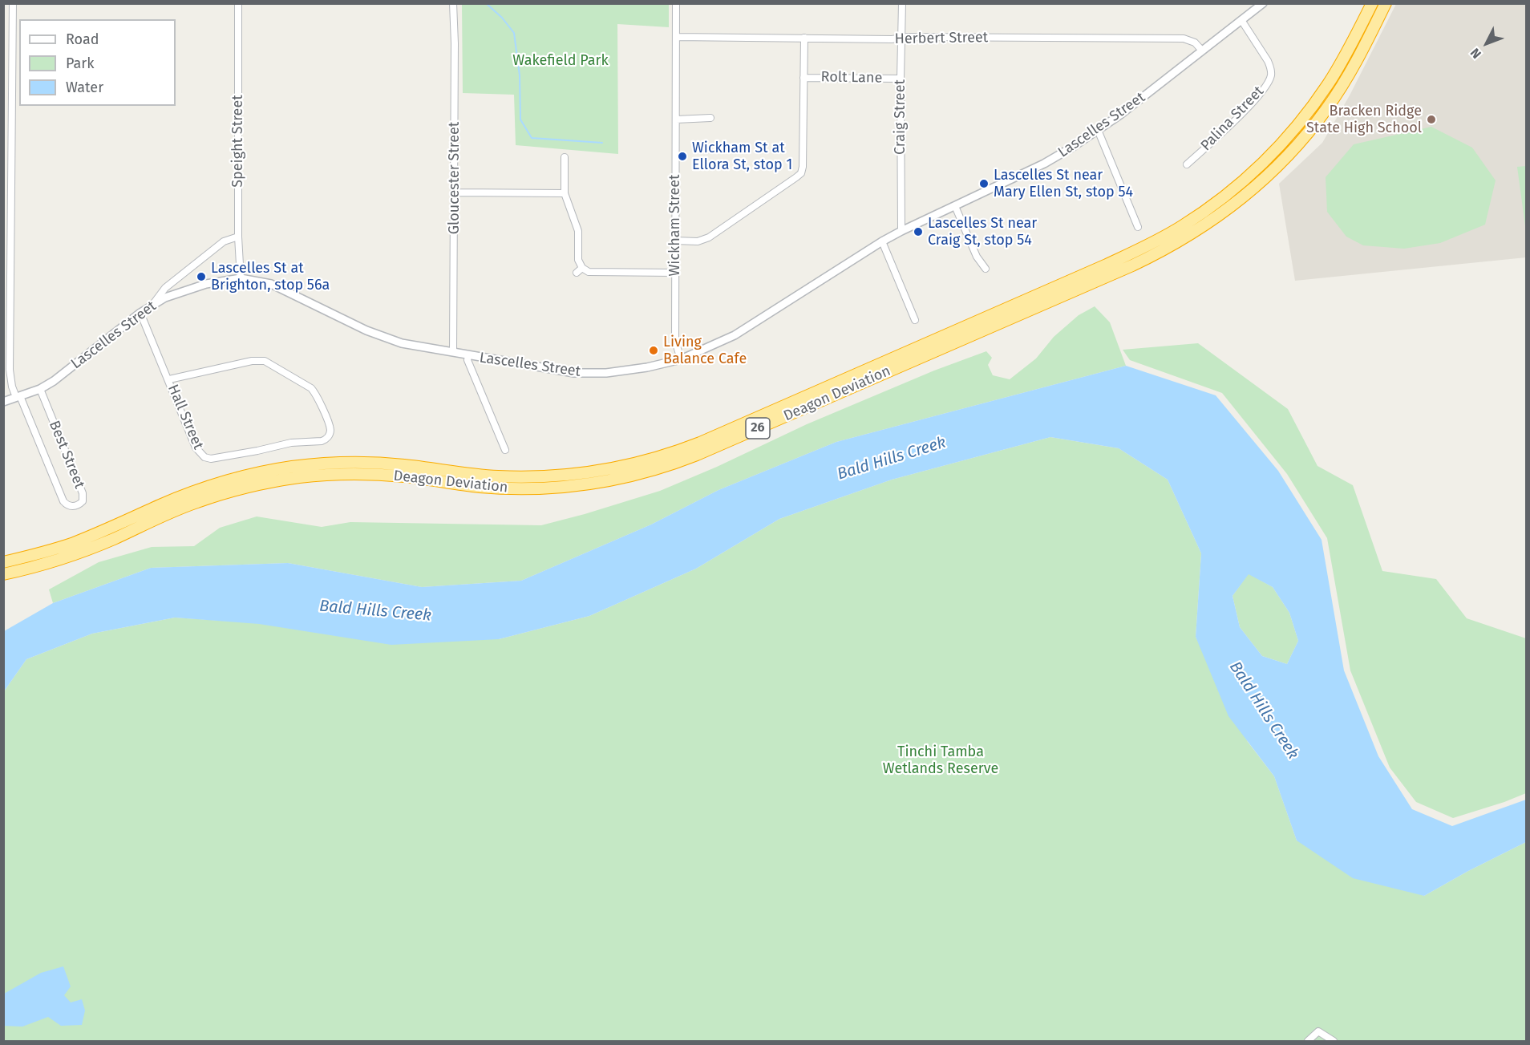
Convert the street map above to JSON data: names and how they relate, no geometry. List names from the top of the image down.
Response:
{
  "streets": {
    "highway": ["Deagon Deviation", "26"],
    "street": [
      "Herbert Street",
      "Rolt Lane",
      "Craig Street",
      "Palina Street",
      "Lascelles Street",
      "Speight Street",
      "Gloucester Street",
      "Wickham Street",
      "Hall Street",
      "Best Street"
    ]
  },
  "crossings": [
    ["Herbert Street", "Craig Street"],
    ["Herbert Street", "Lascelles Street"],
    ["Herbert Street", "Wickham Street"],
    ["Rolt Lane", "Craig Street"],
    ["Craig Street", "Lascelles Street"],
    ["Palina Street", "Lascelles Street"],
    ["Lascelles Street", "Speight Street"],
    ["Lascelles Street", "Gloucester Street"],
    ["Lascelles Street", "Wickham Street"],
    ["Lascelles Street", "Hall Street"],
    ["Lascelles Street", "Best Street"]
  ],
  "water": ["Bald Hills Creek"],
  "parks": ["Wakefield Park", "Tinchi Tamba Wetlands Reserve"],
  "places": [
    "Bracken Ridge State High School",
    "Wickham St at Ellora St, stop 1",
    "Lascelles St near Mary Ellen St, stop 54",
    "Lascelles St near Craig St, stop 54",
    "Lascelles St at Brighton, stop 56a",
    "Living Balance Cafe"
  ],
  "legend": ["Road", "Park", "Water"],
  "north": "bottom left"
}
